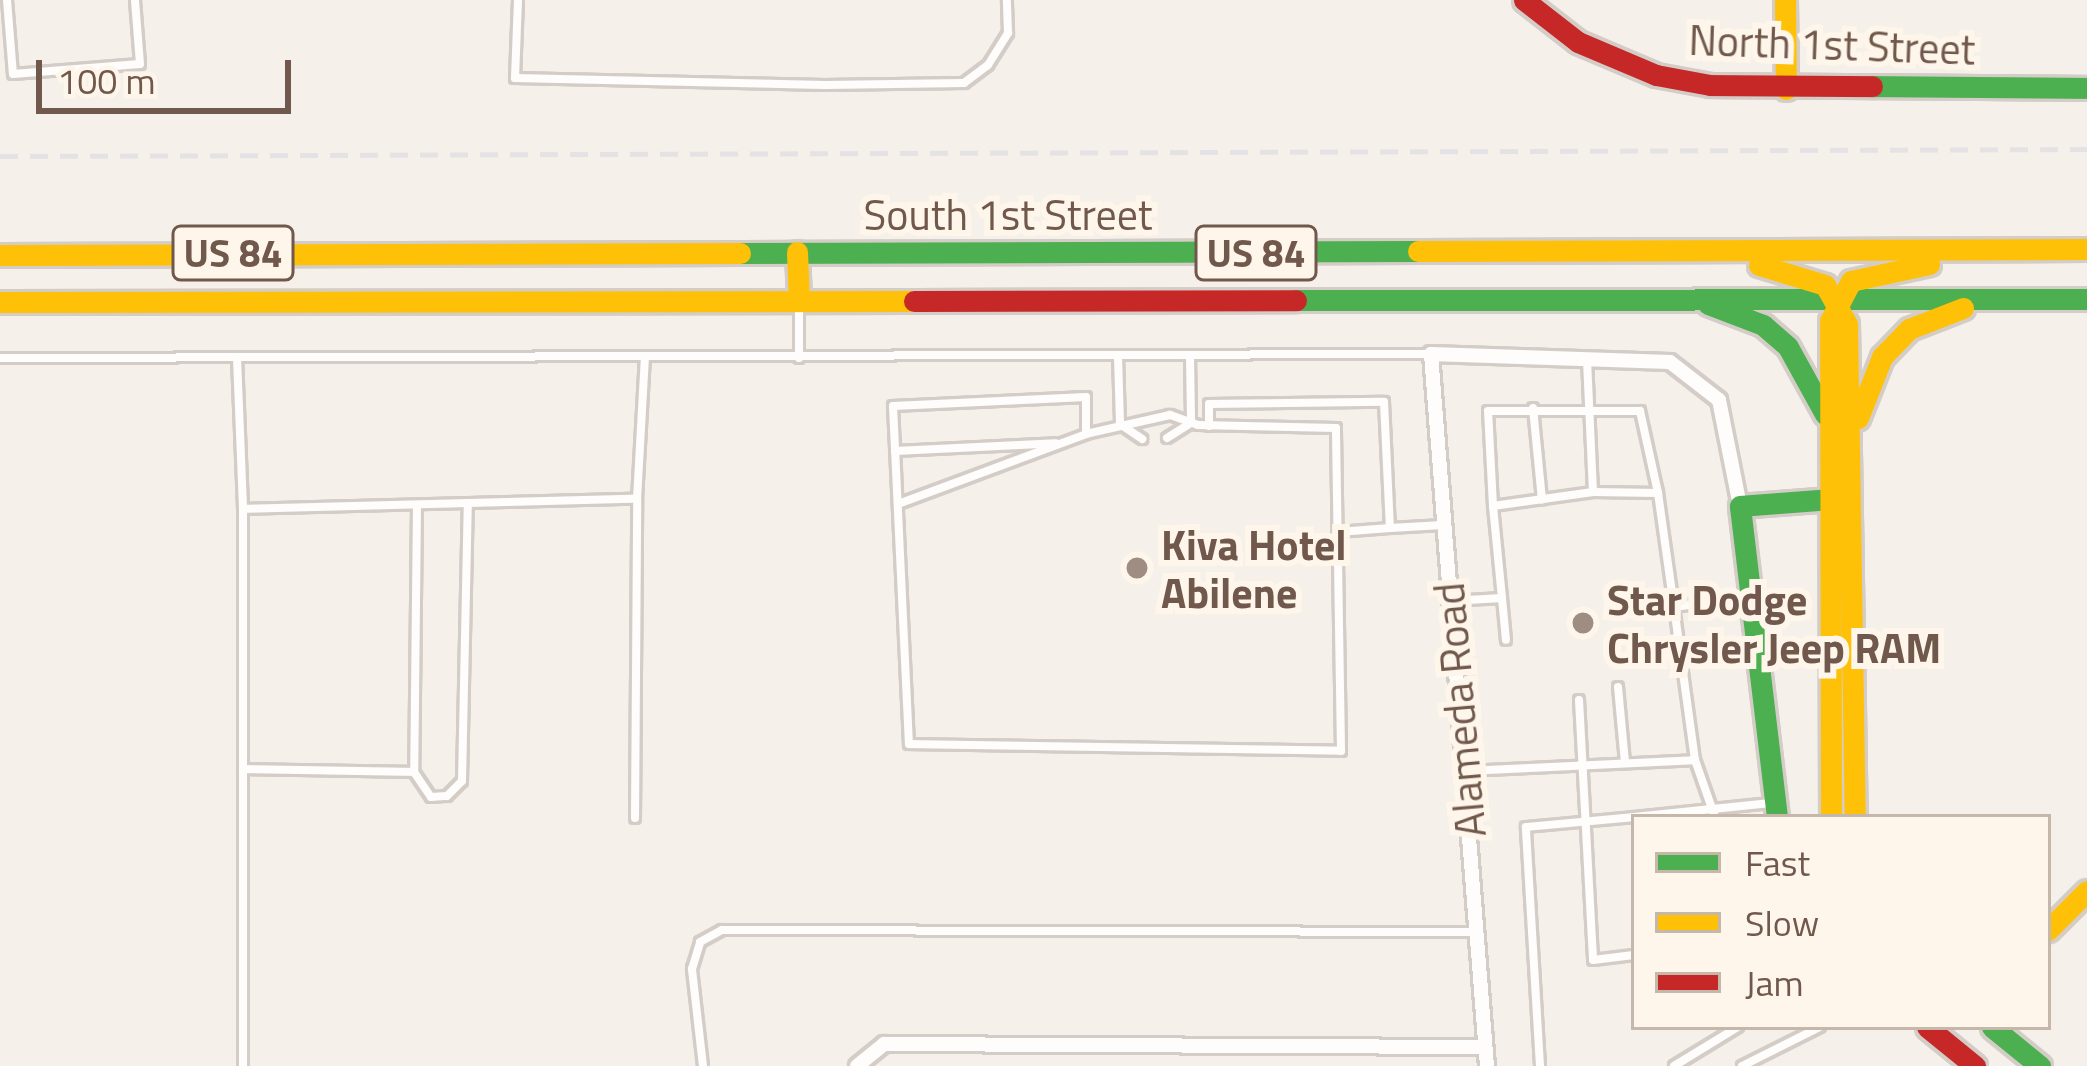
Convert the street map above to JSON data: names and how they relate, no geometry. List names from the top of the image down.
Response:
{
  "streets": {
    "main road": ["North 1st Street", "South 1st Street", "US 84"],
    "street": ["Alameda Road"]
  },
  "crossings": [
    ["South 1st Street", "US 84"]
  ],
  "places": ["Kiva Hotel Abilene", "Star Dodge Chrysler Jeep RAM"],
  "legend": ["Fast", "Slow", "Jam"],
  "scale_bar": "100 m"
}
